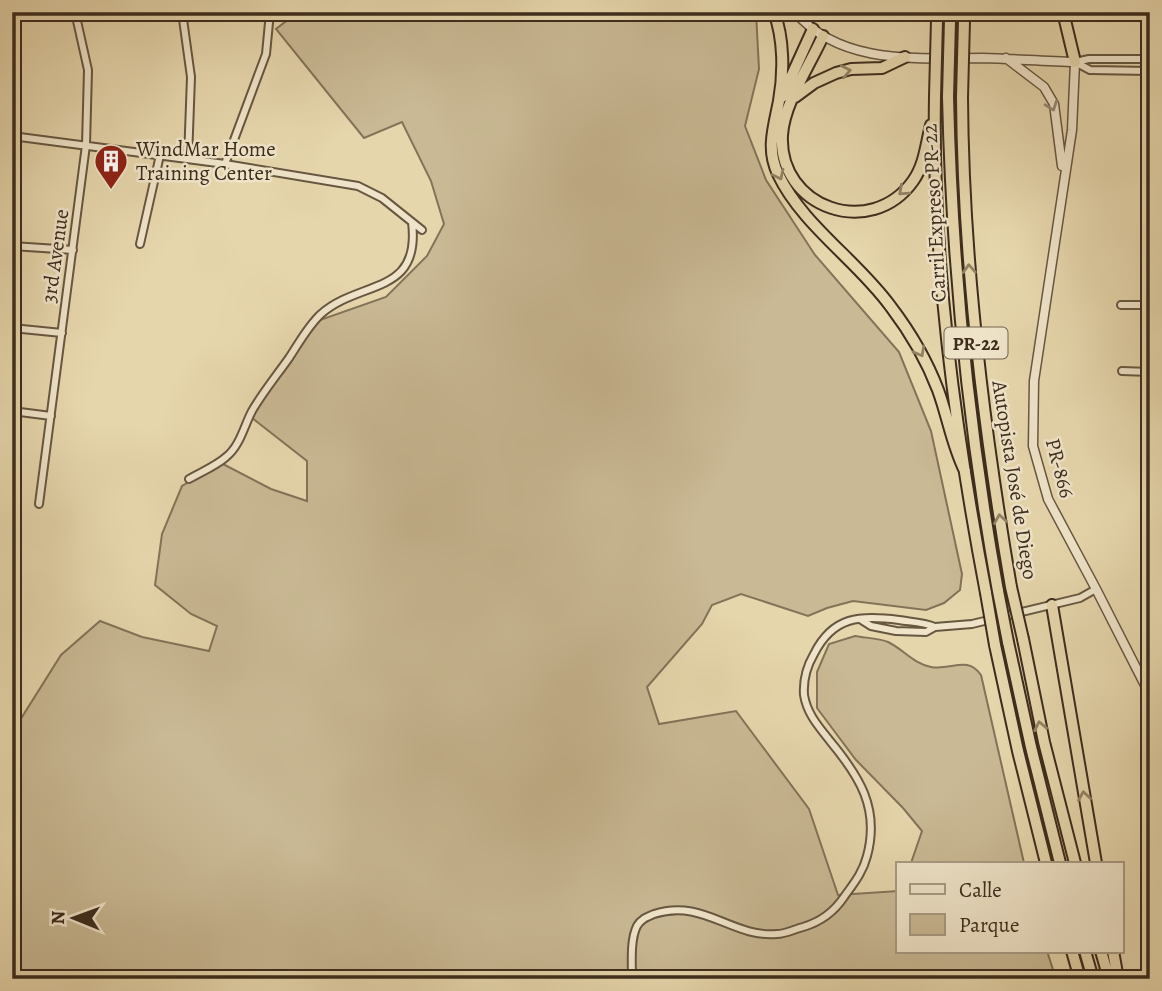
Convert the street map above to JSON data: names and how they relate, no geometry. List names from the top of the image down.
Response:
{
  "streets": {
    "highway": ["Carril Expreso PR-22", "PR-22", "Autopista José de Diego"],
    "street": ["3rd Avenue", "PR-866"]
  },
  "places": {
    "building": ["WindMar Home Training Center"]
  },
  "legend": ["Calle", "Parque"],
  "north": "left"
}
